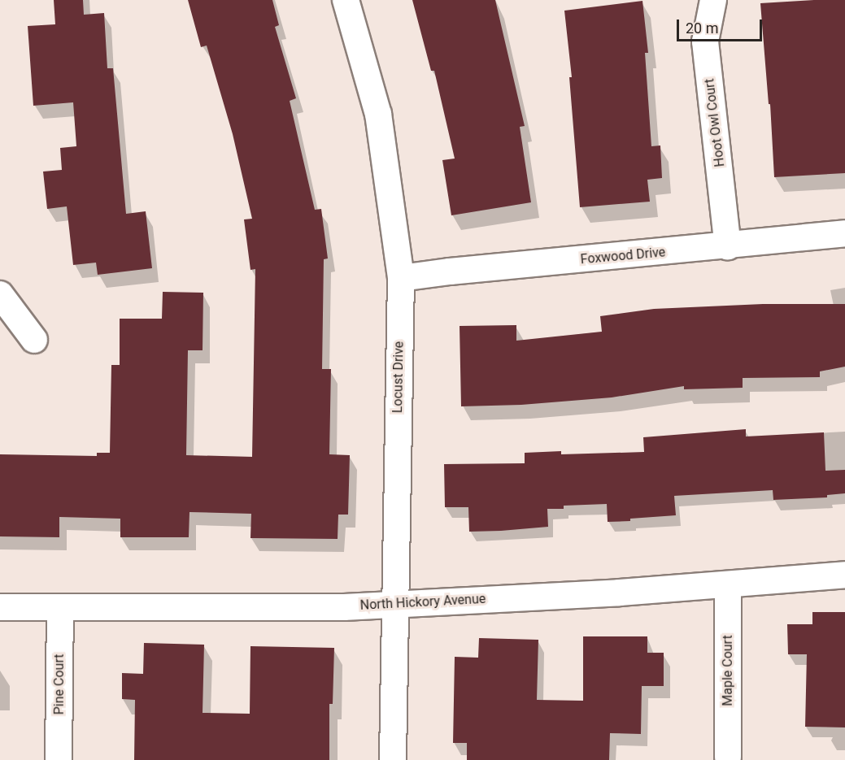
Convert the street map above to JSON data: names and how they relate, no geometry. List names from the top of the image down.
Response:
{
  "streets": {
    "street": [
      "Hoot Owl Court",
      "Foxwood Drive",
      "Locust Drive",
      "North Hickory Avenue",
      "Maple Court",
      "Pine Court"
    ]
  },
  "crossings": [
    ["Hoot Owl Court", "Foxwood Drive"],
    ["Foxwood Drive", "Locust Drive"],
    ["Locust Drive", "North Hickory Avenue"],
    ["North Hickory Avenue", "Maple Court"],
    ["North Hickory Avenue", "Pine Court"]
  ],
  "scale_bar": "20 m"
}
